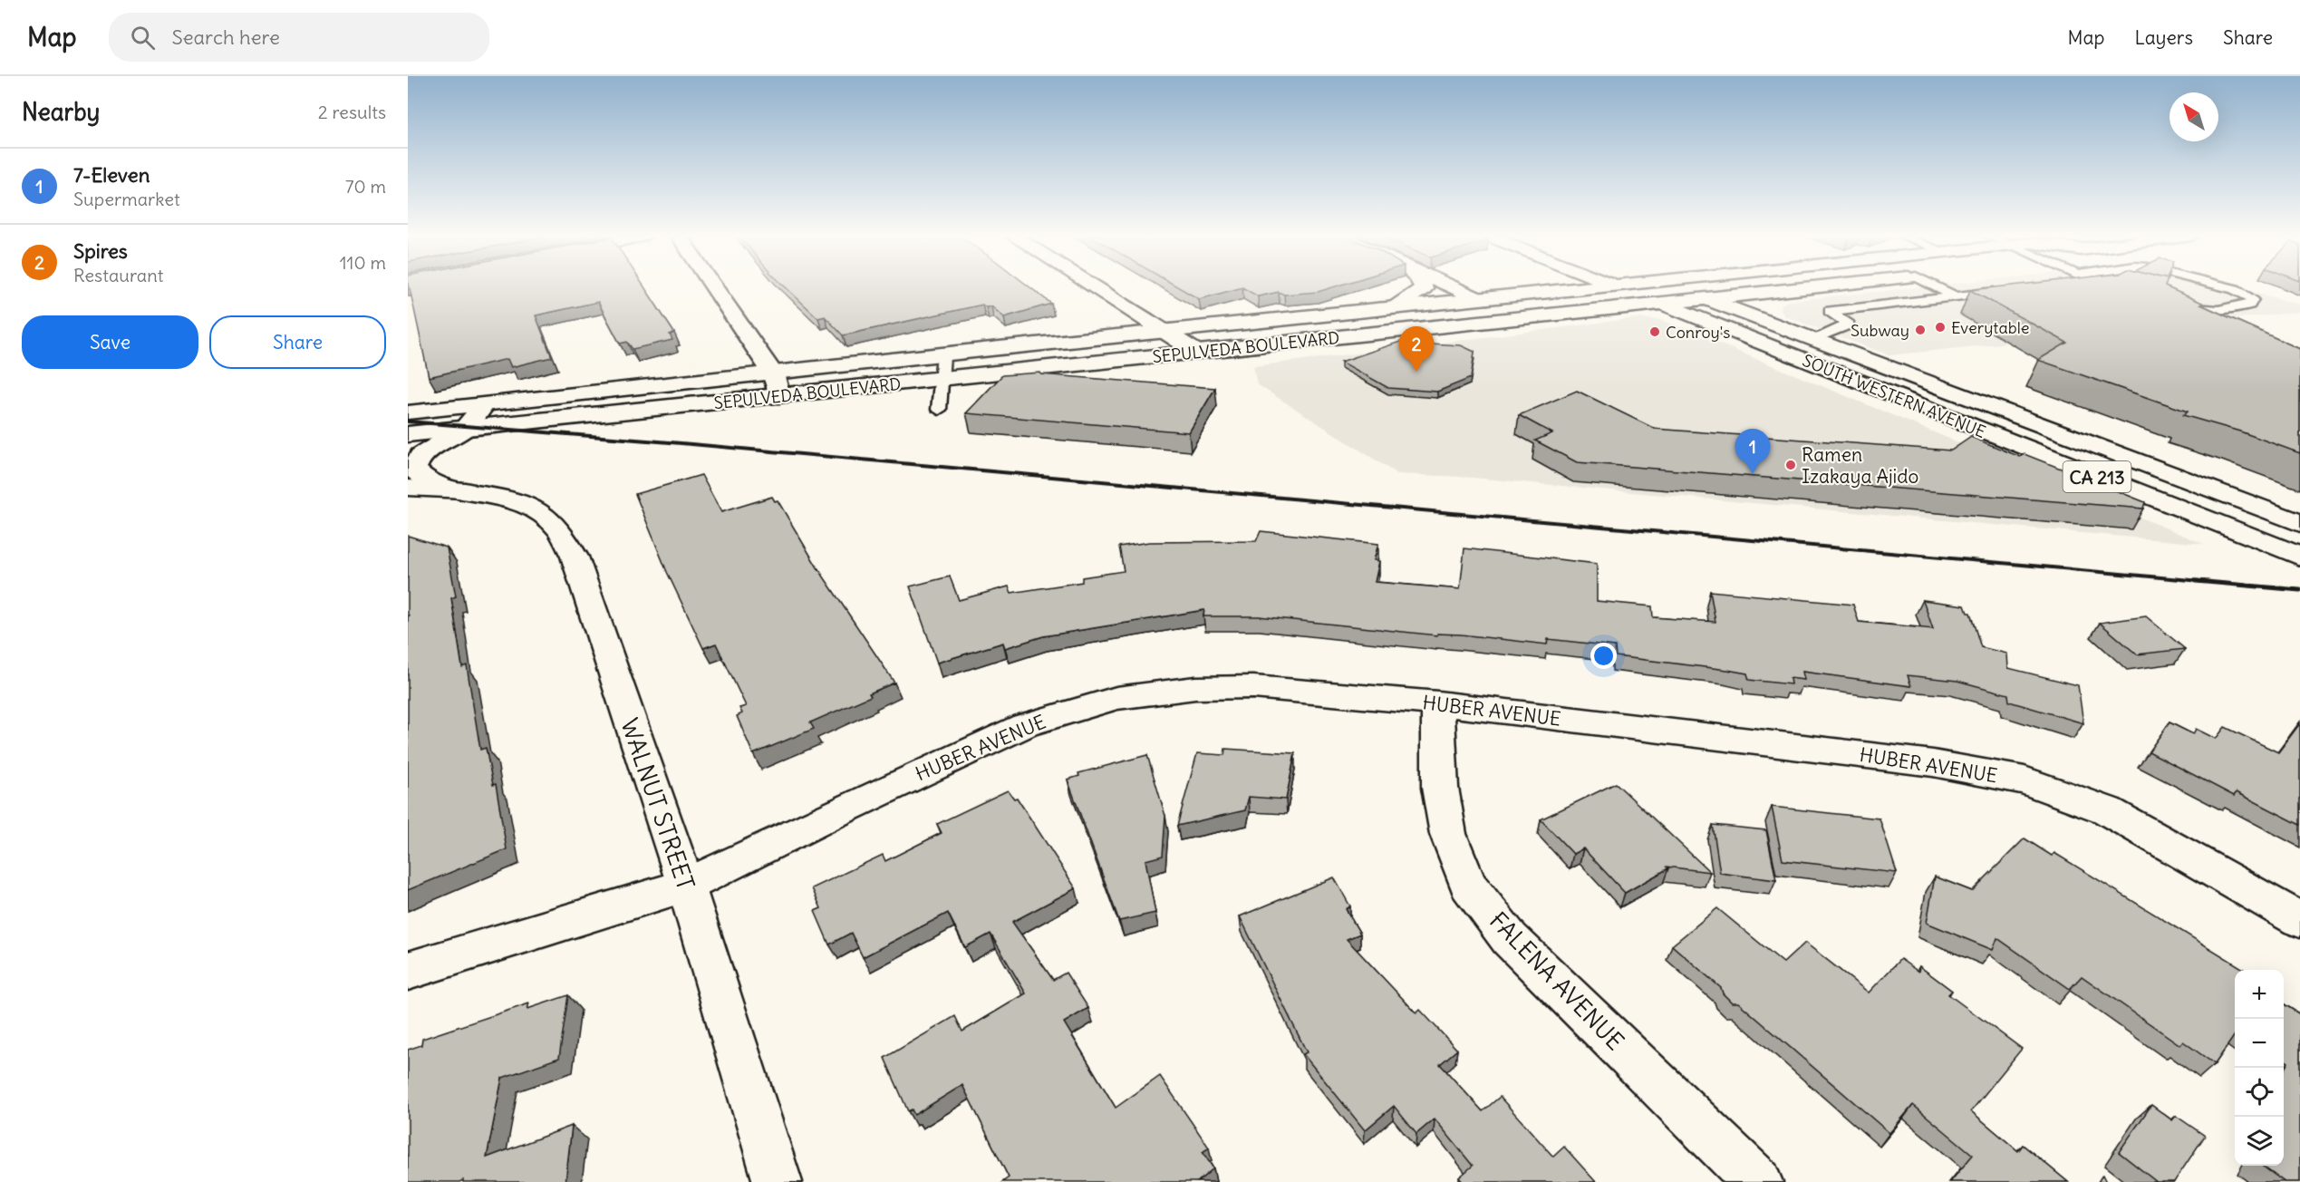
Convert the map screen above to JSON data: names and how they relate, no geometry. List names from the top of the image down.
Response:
{
  "streets": {
    "main road": [
      "SEPULVEDA BOULEVARD",
      "SOUTH WESTERN AVENUE",
      "CA 213",
      "HUBER AVENUE",
      "WALNUT STREET",
      "FALENA AVENUE"
    ]
  },
  "crossings": [
    ["SEPULVEDA BOULEVARD", "SOUTH WESTERN AVENUE"],
    ["SEPULVEDA BOULEVARD", "WALNUT STREET"],
    ["HUBER AVENUE", "WALNUT STREET"],
    ["HUBER AVENUE", "FALENA AVENUE"]
  ],
  "places": [
    "Everytable",
    "Subway",
    "Conroy's",
    "Ramen Izakaya Ajido"
  ],
  "north": "top left",
  "page": {
    "header": "Map",
    "search": "Search here",
    "nav": ["Map", "Layers", "Share"],
    "heading": ["Nearby", "2 results"],
    "list": [
      {
        "mark": "1",
        "name": "7-Eleven",
        "note": "Supermarket",
        "value": "70 m"
      },
      {
        "mark": "2",
        "name": "Spires",
        "note": "Restaurant",
        "value": "110 m"
      }
    ],
    "buttons": ["Save", "Share"],
    "pins": ["2", "1"],
    "map_buttons": ["+", "−"]
  }
}
